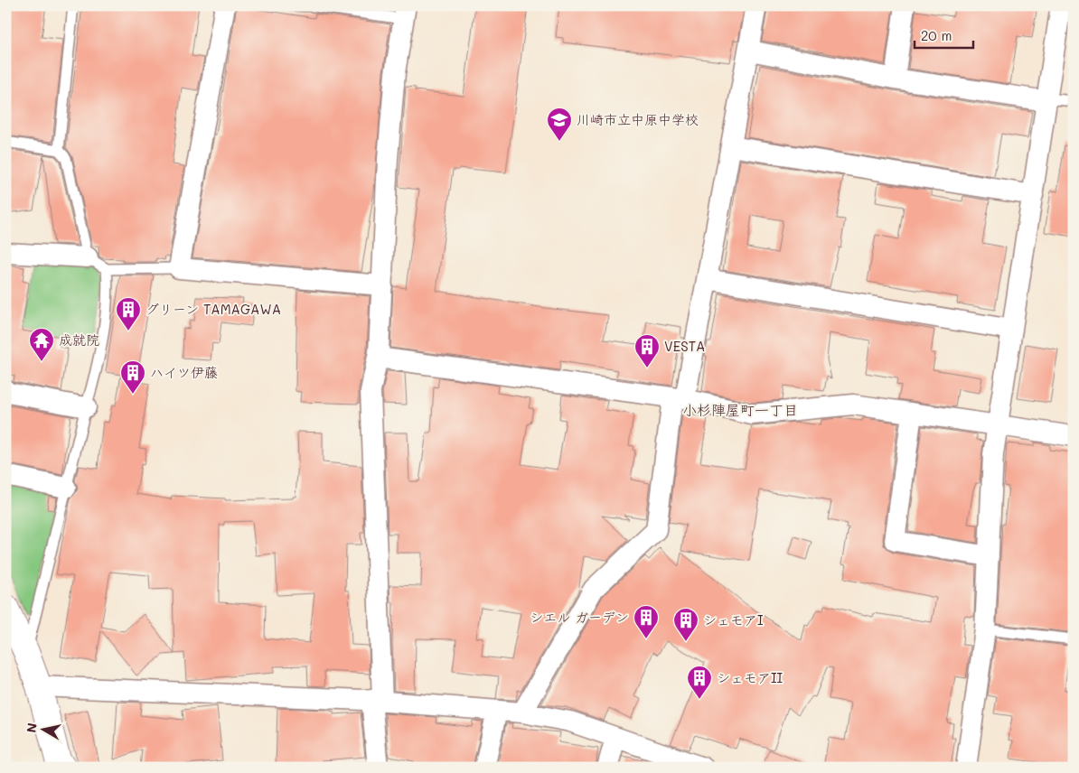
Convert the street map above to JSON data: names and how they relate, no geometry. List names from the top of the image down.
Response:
{
  "districts": ["小杉陣屋町一丁目"],
  "places": {
    "school or university": ["川崎市立中原中学校"],
    "building": [
      "グリーン TAMAGAWA",
      "VESTA",
      "ハイツ伊藤",
      "シエル ガーデン",
      "シェモアI",
      "シェモアII"
    ],
    "temple": ["成就院"]
  },
  "scale_bar": "20 m",
  "north": "left"
}
